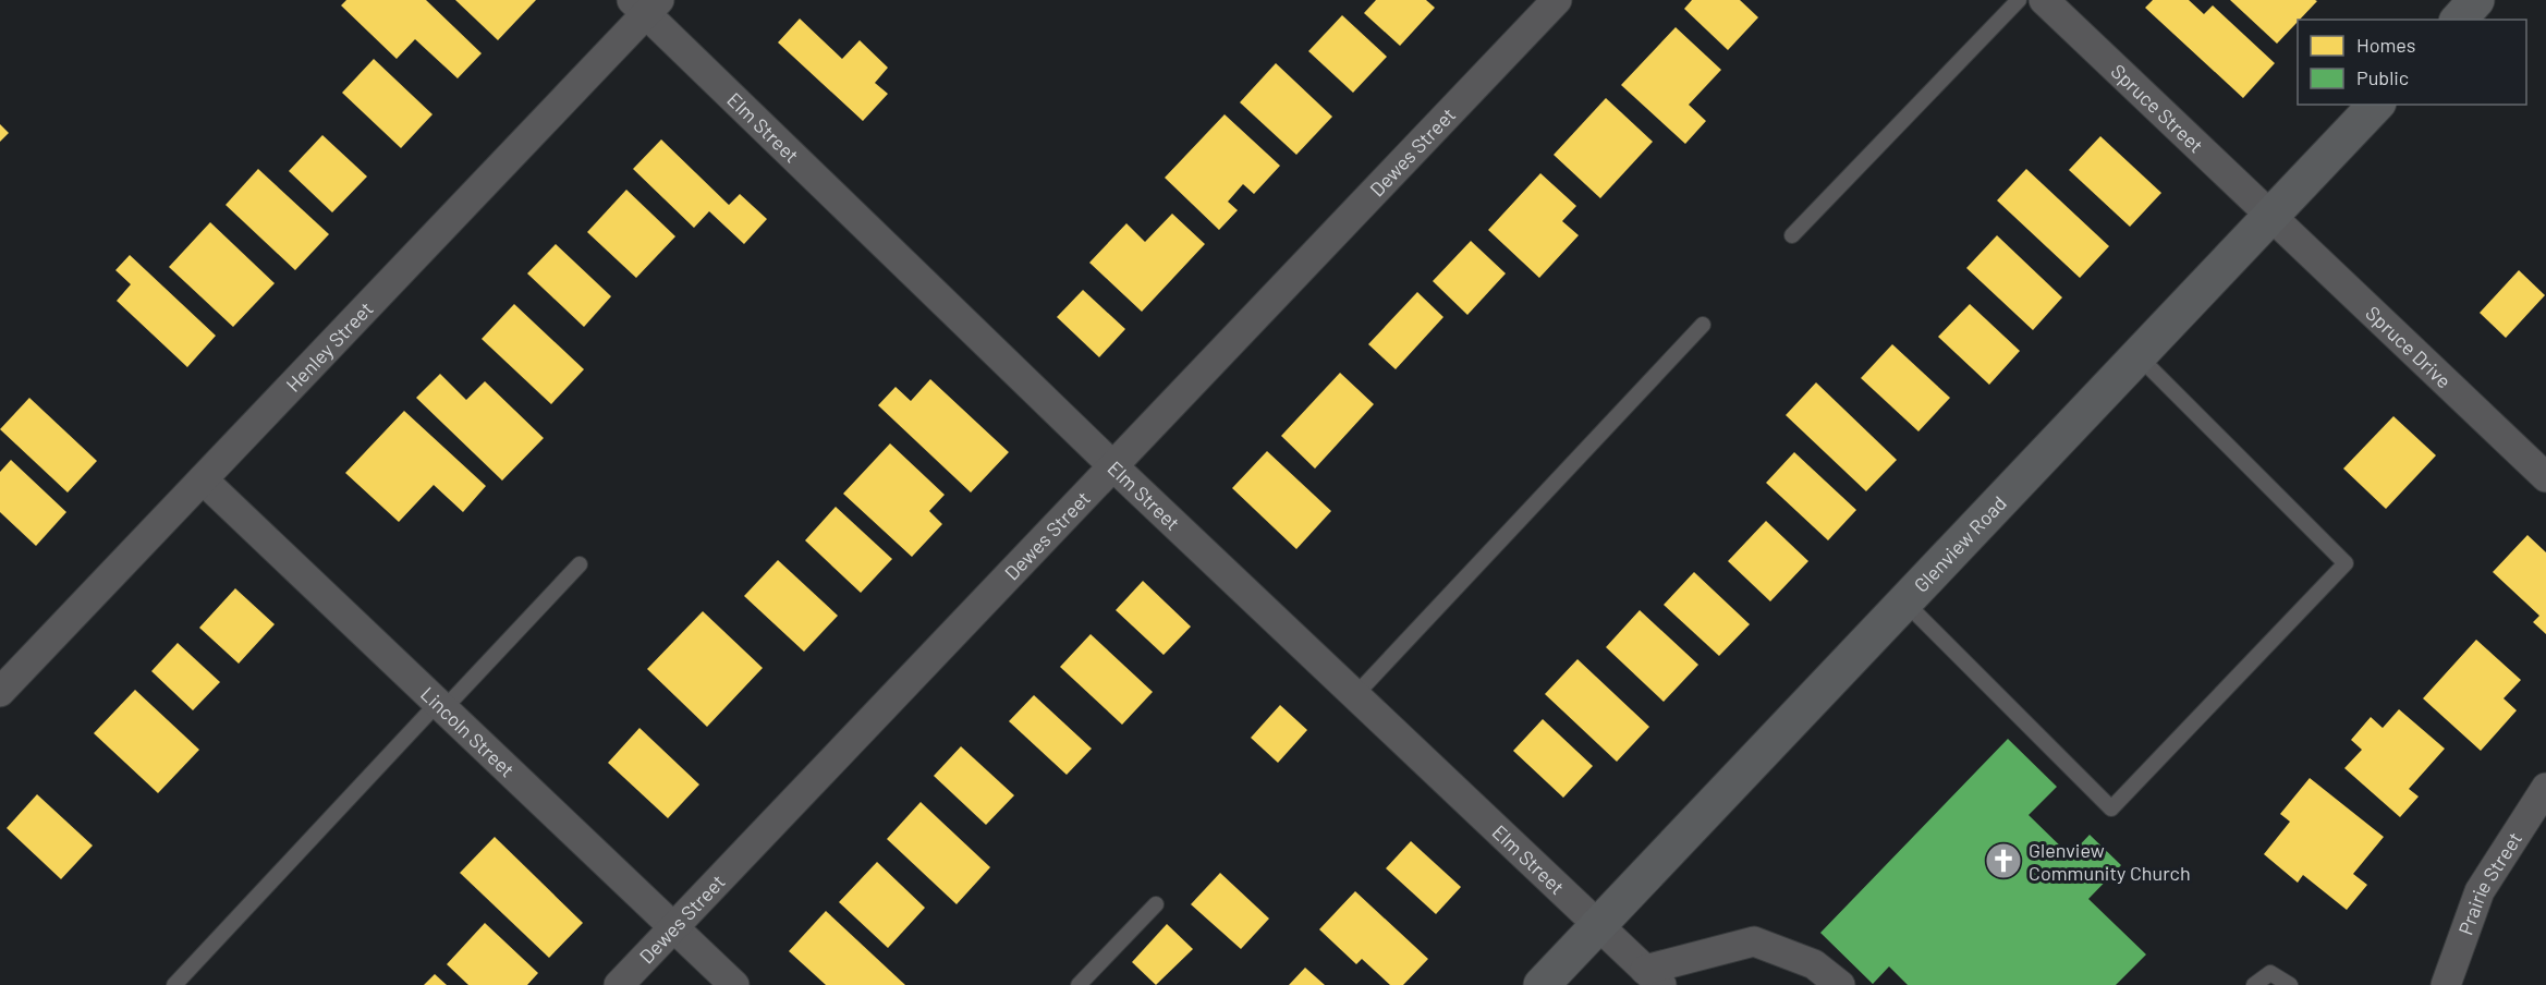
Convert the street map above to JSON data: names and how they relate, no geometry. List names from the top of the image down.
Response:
{
  "streets": {
    "main road": ["Glenview Road"],
    "street": [
      "Spruce Street",
      "Elm Street",
      "Dewes Street",
      "Henley Street",
      "Spruce Drive",
      "Lincoln Street",
      "Prairie Street"
    ]
  },
  "crossings": [
    ["Spruce Street", "Spruce Drive"],
    ["Spruce Street", "Glenview Road"],
    ["Elm Street", "Dewes Street"],
    ["Elm Street", "Henley Street"],
    ["Elm Street", "Glenview Road"],
    ["Dewes Street", "Lincoln Street"],
    ["Henley Street", "Lincoln Street"],
    ["Spruce Drive", "Glenview Road"]
  ],
  "places": {
    "church": ["Glenview Community Church"]
  },
  "legend": ["Homes", "Public"]
}
